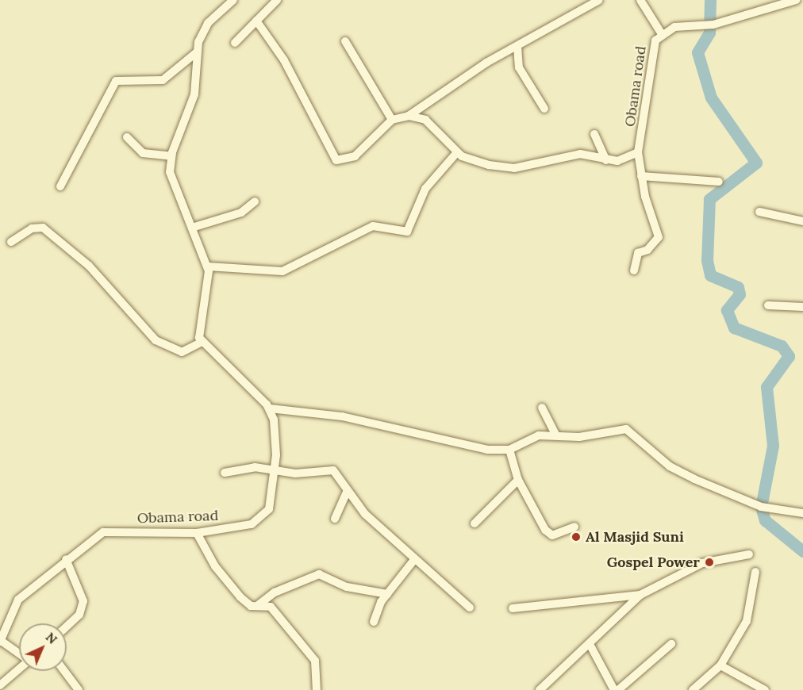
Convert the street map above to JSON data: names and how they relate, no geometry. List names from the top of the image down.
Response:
{
  "streets": {
    "street": ["Obama road"]
  },
  "places": ["Al Masjid Suni", "Gospel Power"],
  "north": "top right"
}
